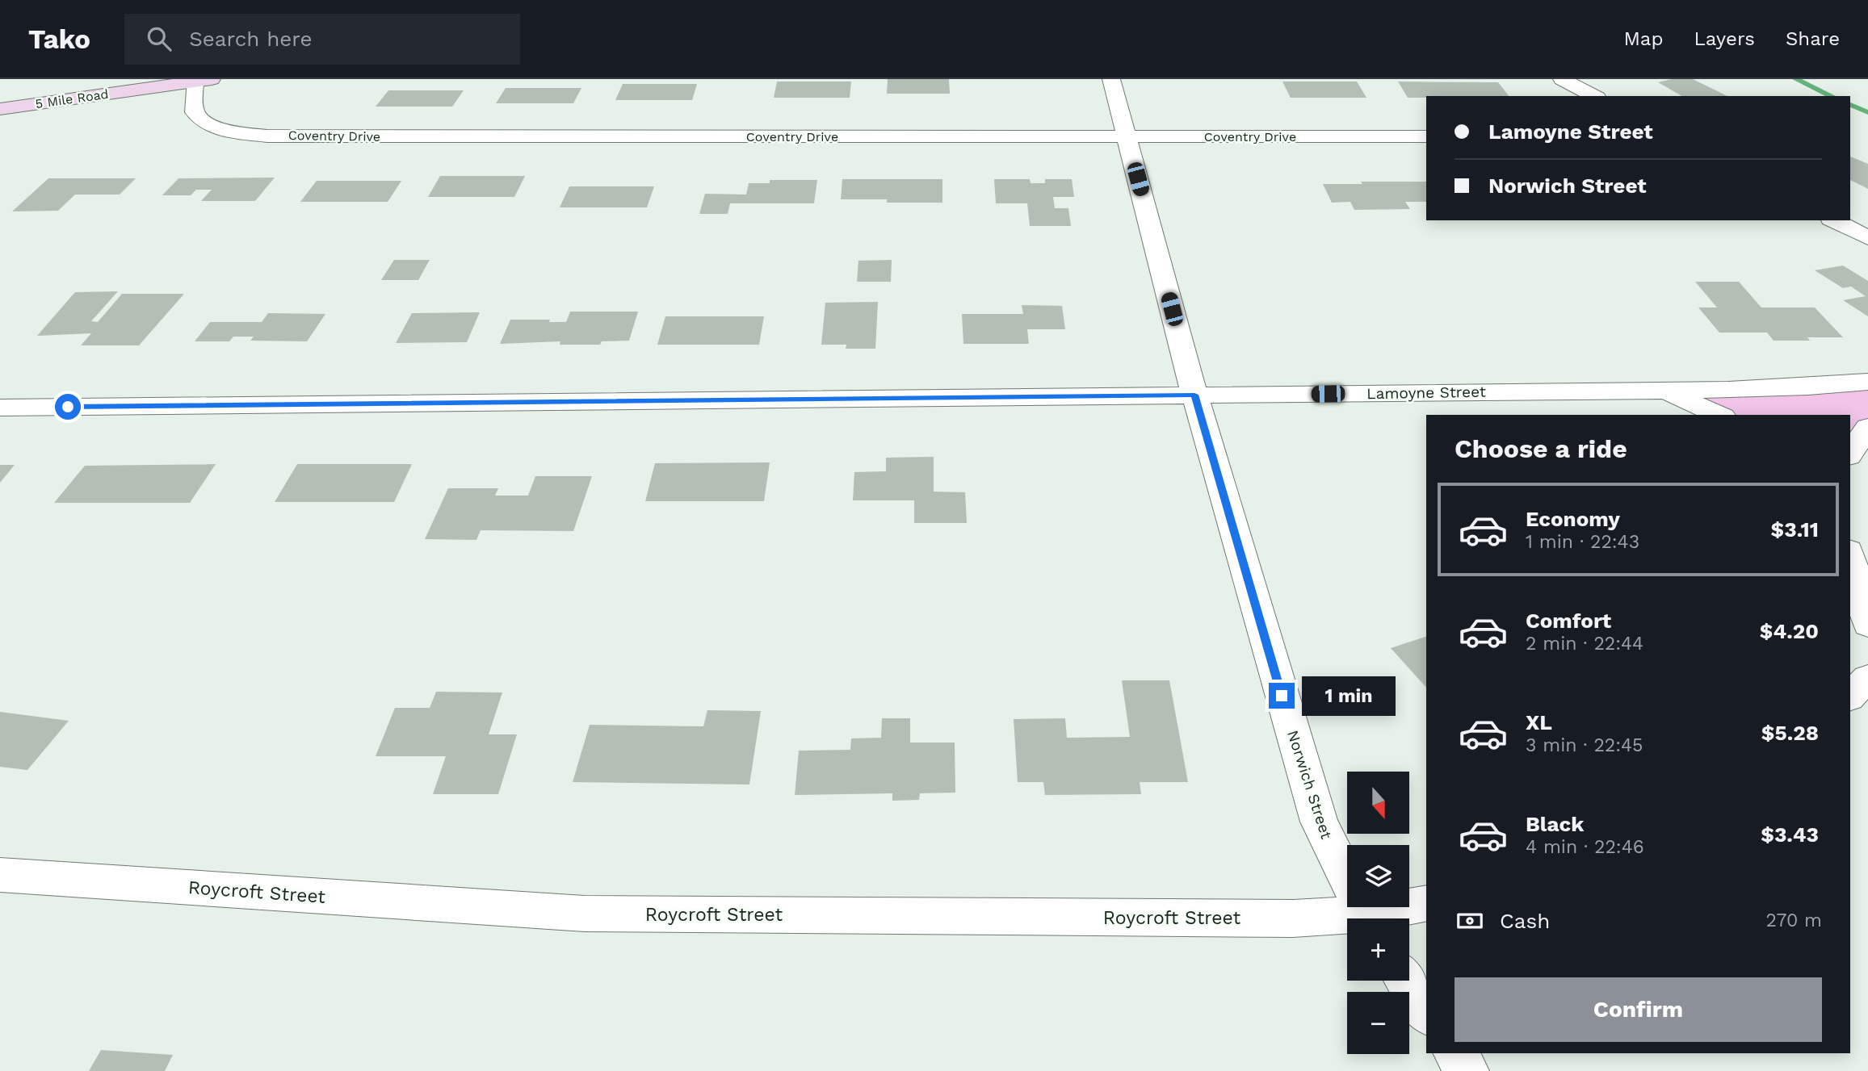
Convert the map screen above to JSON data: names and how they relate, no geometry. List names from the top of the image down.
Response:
{
  "streets": {
    "main road": ["5 Mile Road"],
    "street": [
      "Coventry Drive",
      "Lamoyne Street",
      "Norwich Street",
      "Roycroft Street"
    ]
  },
  "crossings": [
    ["5 Mile Road", "Coventry Drive"],
    ["Coventry Drive", "Norwich Street"],
    ["Lamoyne Street", "Norwich Street"]
  ],
  "north": "bottom",
  "page": {
    "header": "Tako",
    "search": "Search here",
    "nav": ["Map", "Layers", "Share"],
    "banner": ["Lamoyne Street", "Norwich Street"],
    "heading": "Choose a ride",
    "list": [
      {
        "name": "Economy",
        "note": "1 min · 22:43",
        "value": "$3.11"
      },
      {
        "name": "Comfort",
        "note": "2 min · 22:44",
        "value": "$4.20"
      },
      {
        "name": "XL",
        "note": "3 min · 22:45",
        "value": "$5.28"
      },
      {
        "name": "Black",
        "note": "4 min · 22:46",
        "value": "$3.43"
      }
    ],
    "bubble": "1 min",
    "map_buttons": ["+", "−"],
    "pay": ["Cash", "270 m"],
    "buttons": "Confirm"
  }
}
